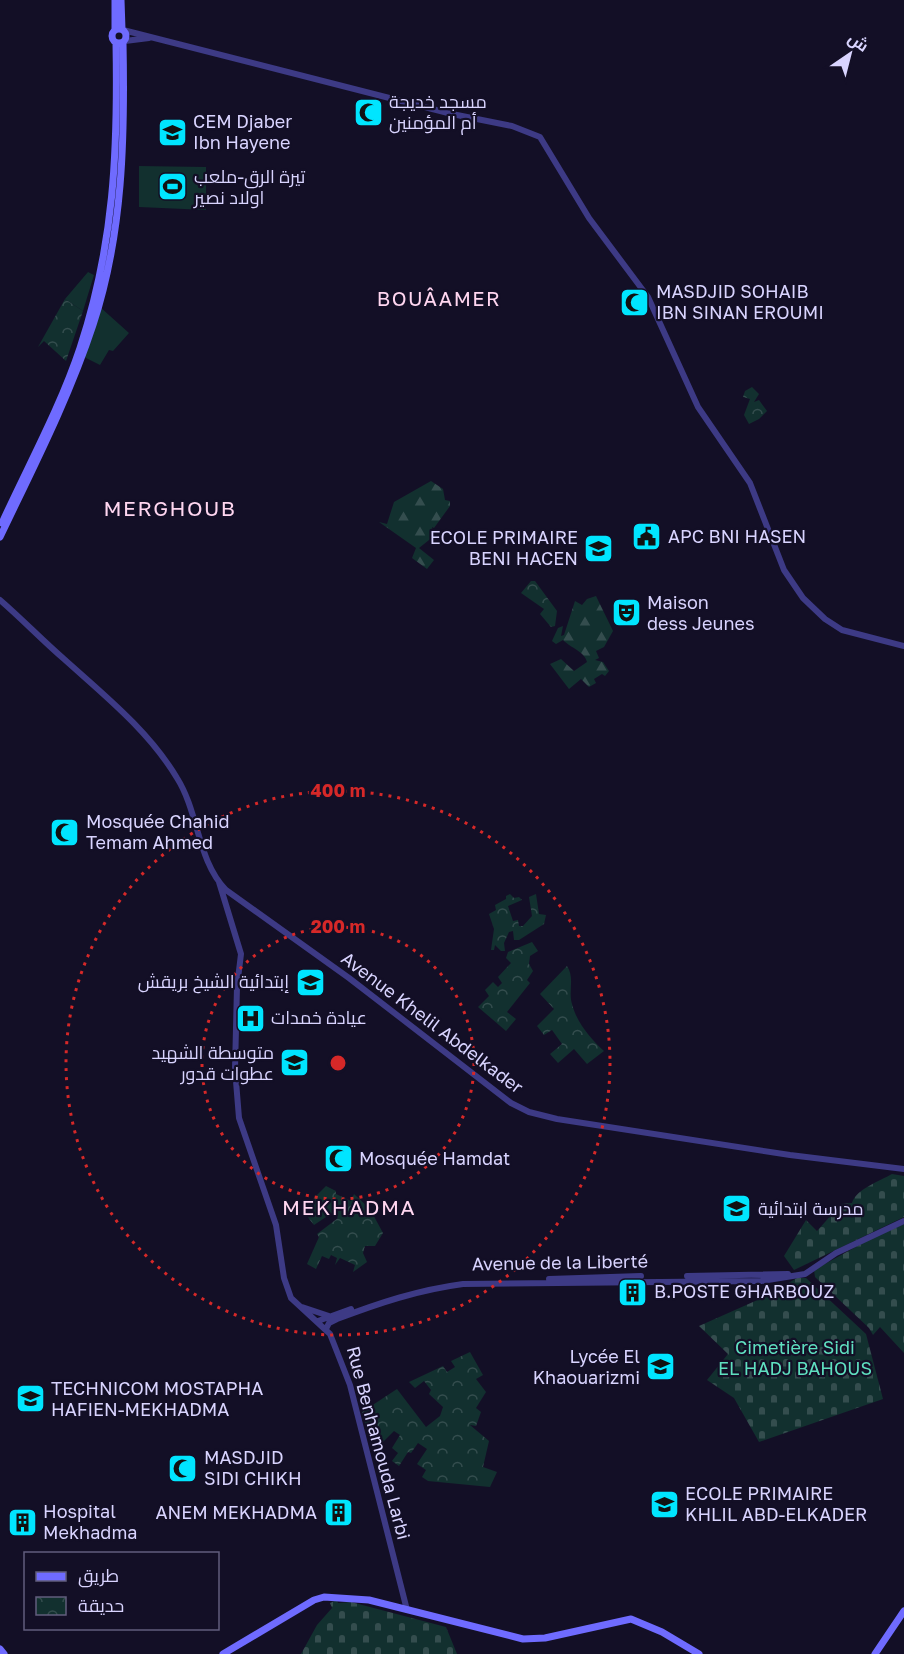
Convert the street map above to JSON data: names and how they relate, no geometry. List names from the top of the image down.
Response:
{
  "streets": {
    "street": ["Avenue Khelil Abdelkader", "Avenue de la Liberté", "Rue Benhamouda Larbi"]
  },
  "crossings": [
    ["Avenue Khelil Abdelkader", "Rue Benhamouda Larbi"],
    ["Avenue de la Liberté", "Rue Benhamouda Larbi"]
  ],
  "districts": ["BOUÂAMER", "MERGHOUB", "MEKHADMA"],
  "parks": ["Cimetière Sidi EL HADJ BAHOUS"],
  "places": {
    "mosque": [
      "مسجد خديجة أم المؤمنين",
      "MASDJID SOHAIB IBN SINAN EROUMI",
      "Mosquée Chahid Temam Ahmed",
      "Mosquée Hamdat",
      "MASDJID SIDI CHIKH"
    ],
    "school or university": [
      "CEM Djaber Ibn Hayene",
      "ECOLE PRIMAIRE BENI HACEN",
      "إبتدائية الشيخ بريقش",
      "متوسطة الشهيد عطوات قدور",
      "مدرسة ابتدائية",
      "Lycée El Khaouarizmi",
      "TECHNICOM MOSTAPHA HAFIEN-MEKHADMA",
      "ECOLE PRIMAIRE KHLIL ABD-ELKADER"
    ],
    "sports": ["تيرة الرق-ملعب اولاد نصير"],
    "public building": ["APC BNI HASEN"],
    "theatre": ["Maison dess Jeunes"],
    "hospital": ["عيادة خمدات"],
    "building": ["B.POSTE GHARBOUZ", "ANEM MEKHADMA", "Hospital Mekhadma"]
  },
  "legend": ["طريق", "حديقة"],
  "north": "top right",
  "rings": ["400 m", "200 m"]
}
